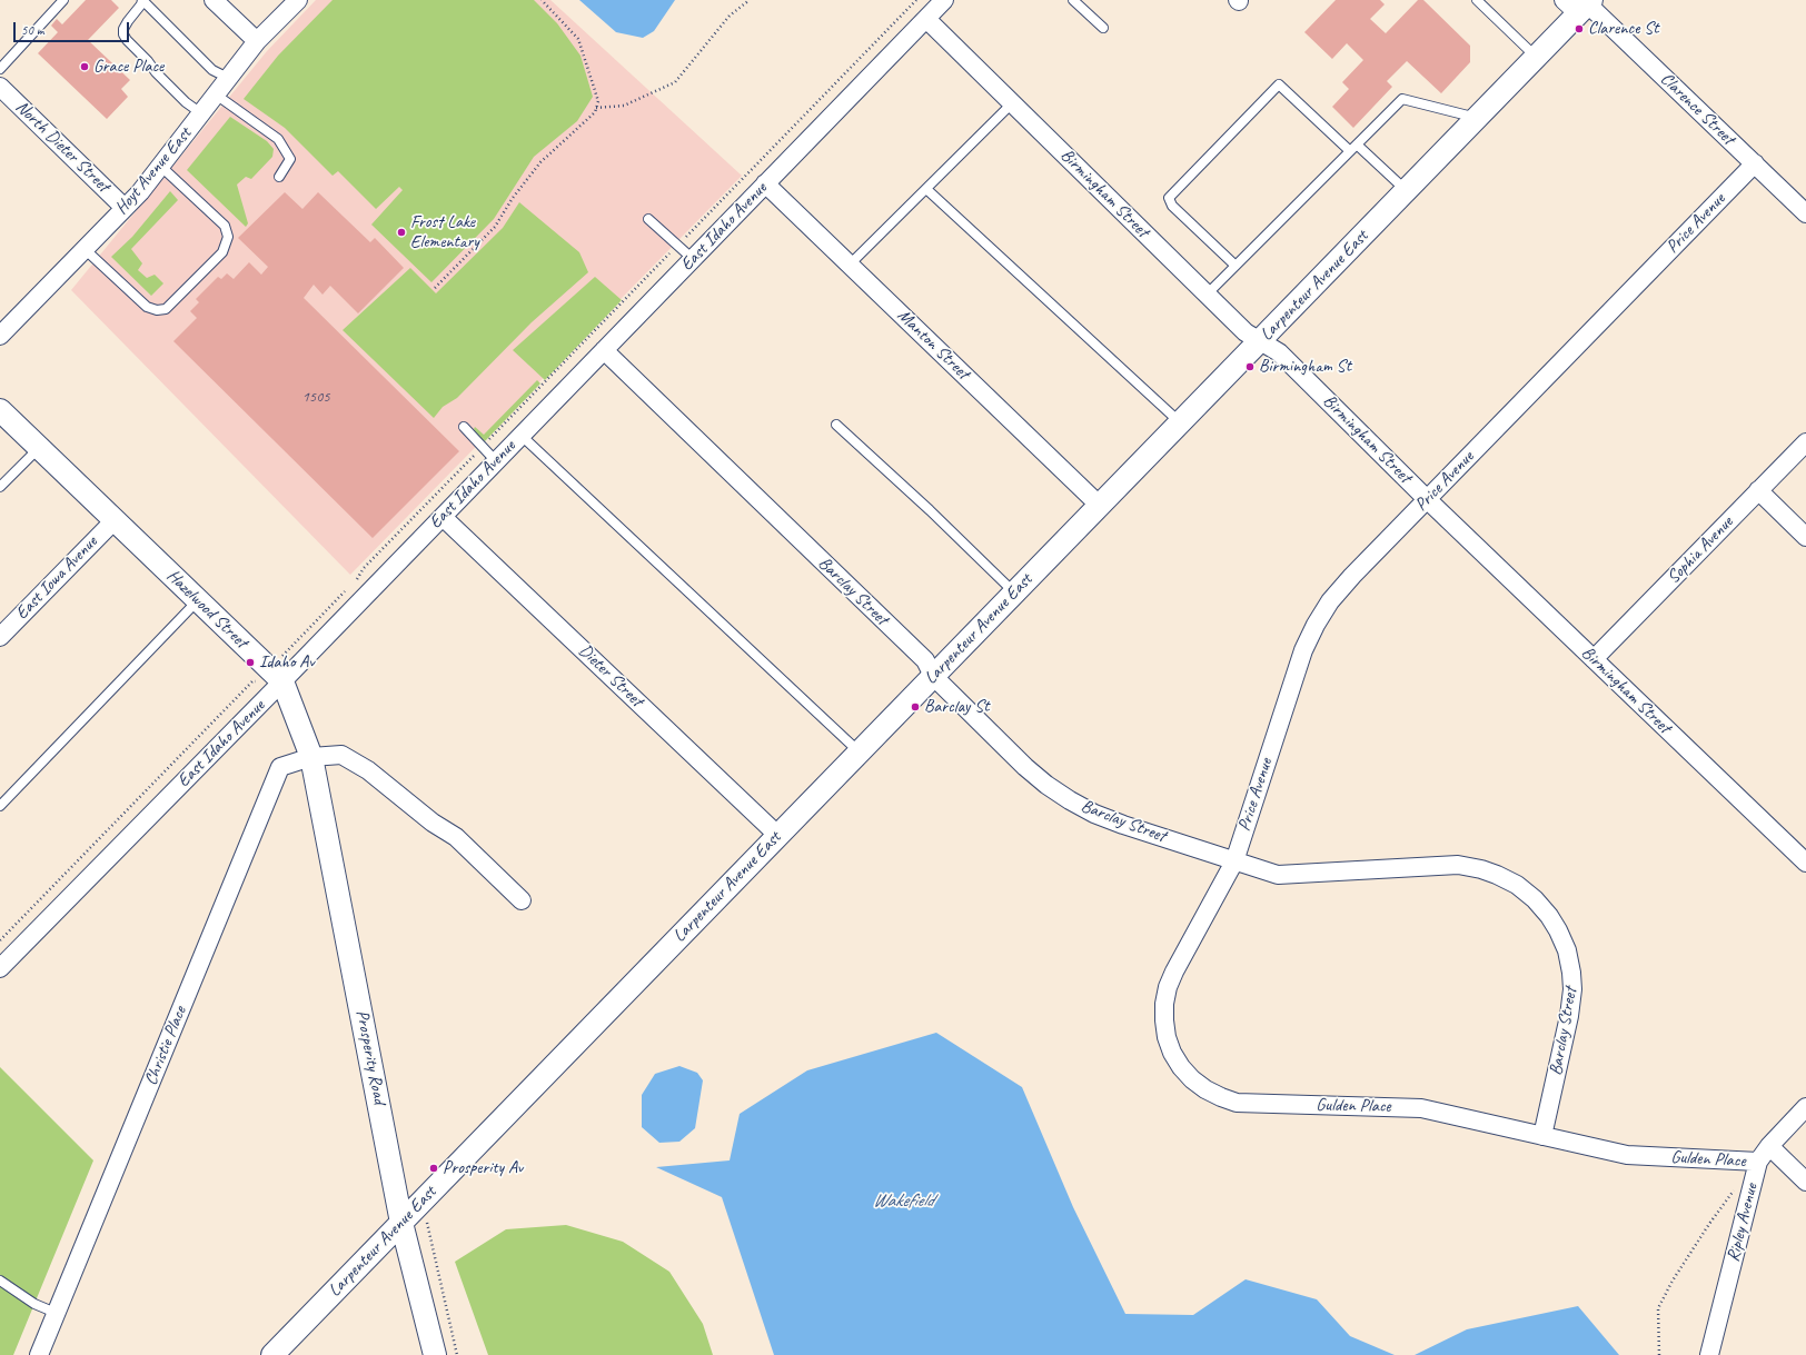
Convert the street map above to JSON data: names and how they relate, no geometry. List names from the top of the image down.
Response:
{
  "streets": {
    "street": [
      "Clarence Street",
      "North Dieter Street",
      "Hoyt Avenue East",
      "Birmingham Street",
      "Price Avenue",
      "East Idaho Avenue",
      "Larpenteur Avenue East",
      "Manton Street",
      "Sophia Avenue",
      "East Iowa Avenue",
      "Barclay Street",
      "Hazelwood Street",
      "Dieter Street",
      "Christie Place",
      "Prosperity Road",
      "Gulden Place",
      "Ripley Avenue"
    ]
  },
  "crossings": [
    ["Clarence Street", "Price Avenue"],
    ["Clarence Street", "Larpenteur Avenue East"],
    ["North Dieter Street", "Hoyt Avenue East"],
    ["Birmingham Street", "Price Avenue"],
    ["Birmingham Street", "East Idaho Avenue"],
    ["Birmingham Street", "Larpenteur Avenue East"],
    ["Birmingham Street", "Sophia Avenue"],
    ["Price Avenue", "Barclay Street"],
    ["Price Avenue", "Gulden Place"],
    ["East Idaho Avenue", "Manton Street"],
    ["East Idaho Avenue", "Barclay Street"],
    ["East Idaho Avenue", "Hazelwood Street"],
    ["East Idaho Avenue", "Dieter Street"],
    ["Larpenteur Avenue East", "Manton Street"],
    ["Larpenteur Avenue East", "Barclay Street"],
    ["Larpenteur Avenue East", "Dieter Street"],
    ["Larpenteur Avenue East", "Prosperity Road"],
    ["East Iowa Avenue", "Hazelwood Street"],
    ["Barclay Street", "Gulden Place"],
    ["Hazelwood Street", "Christie Place"],
    ["Hazelwood Street", "Prosperity Road"],
    ["Christie Place", "Prosperity Road"],
    ["Gulden Place", "Ripley Avenue"]
  ],
  "water": ["Wakefield"],
  "places": [
    "Clarence St",
    "Grace Place",
    "Frost Lake Elementary",
    "Birmingham St",
    "Idaho Av",
    "Barclay St",
    "Prosperity Av"
  ],
  "house_numbers": ["1505"],
  "scale_bar": "50 m"
}
